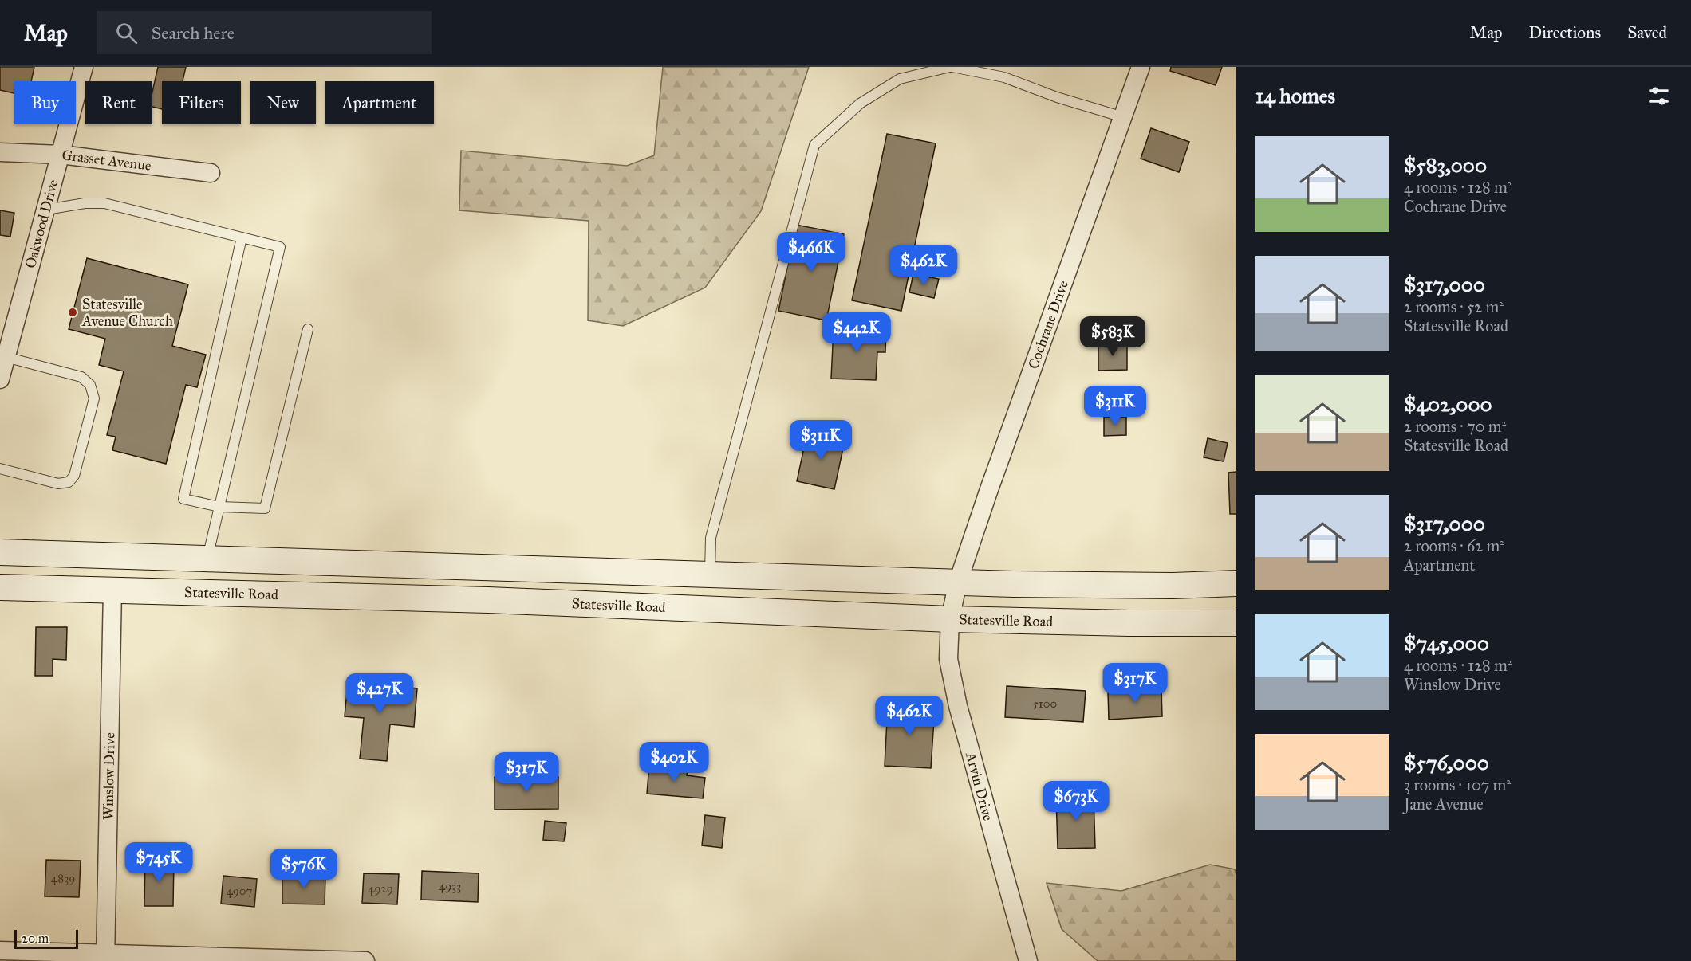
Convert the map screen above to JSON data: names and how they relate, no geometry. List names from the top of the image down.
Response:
{
  "streets": {
    "main road": ["Statesville Road"],
    "street": [
      "Grasset Avenue",
      "Oakwood Drive",
      "Cochrane Drive",
      "Winslow Drive",
      "Arvin Drive"
    ]
  },
  "crossings": [
    ["Grasset Avenue", "Oakwood Drive"],
    ["Cochrane Drive", "Arvin Drive"],
    ["Statesville Road", "Winslow Drive"],
    ["Statesville Road", "Arvin Drive"]
  ],
  "places": ["Statesville Avenue Church"],
  "house_numbers": [
    "5100",
    "4839",
    "4933",
    "4929",
    "4907"
  ],
  "scale_bar": "20 m",
  "page": {
    "header": "Map",
    "search": "Search here",
    "nav": ["Map", "Directions", "Saved"],
    "heading": "14 homes",
    "chip": [
      "Buy",
      "Rent",
      "Filters",
      "New",
      "Apartment"
    ],
    "list": [
      {
        "name": "$583,000",
        "note": "4 rooms · 128 m² · Cochrane Drive"
      },
      {
        "name": "$317,000",
        "note": "2 rooms · 52 m² · Statesville Road"
      },
      {
        "name": "$402,000",
        "note": "2 rooms · 70 m² · Statesville Road"
      },
      {
        "name": "$317,000",
        "note": "2 rooms · 62 m² · Apartment"
      },
      {
        "name": "$745,000",
        "note": "4 rooms · 128 m² · Winslow Drive"
      },
      {
        "name": "$576,000",
        "note": "3 rooms · 107 m² · Jane Avenue"
      }
    ],
    "price": [
      "$466K",
      "$462K",
      "$442K",
      "$583K",
      "$311K",
      "$311K",
      "$317K",
      "$427K",
      "$462K",
      "$402K",
      "$317K",
      "$673K",
      "$745K",
      "$576K"
    ],
    "scale": "20 m"
  }
}
